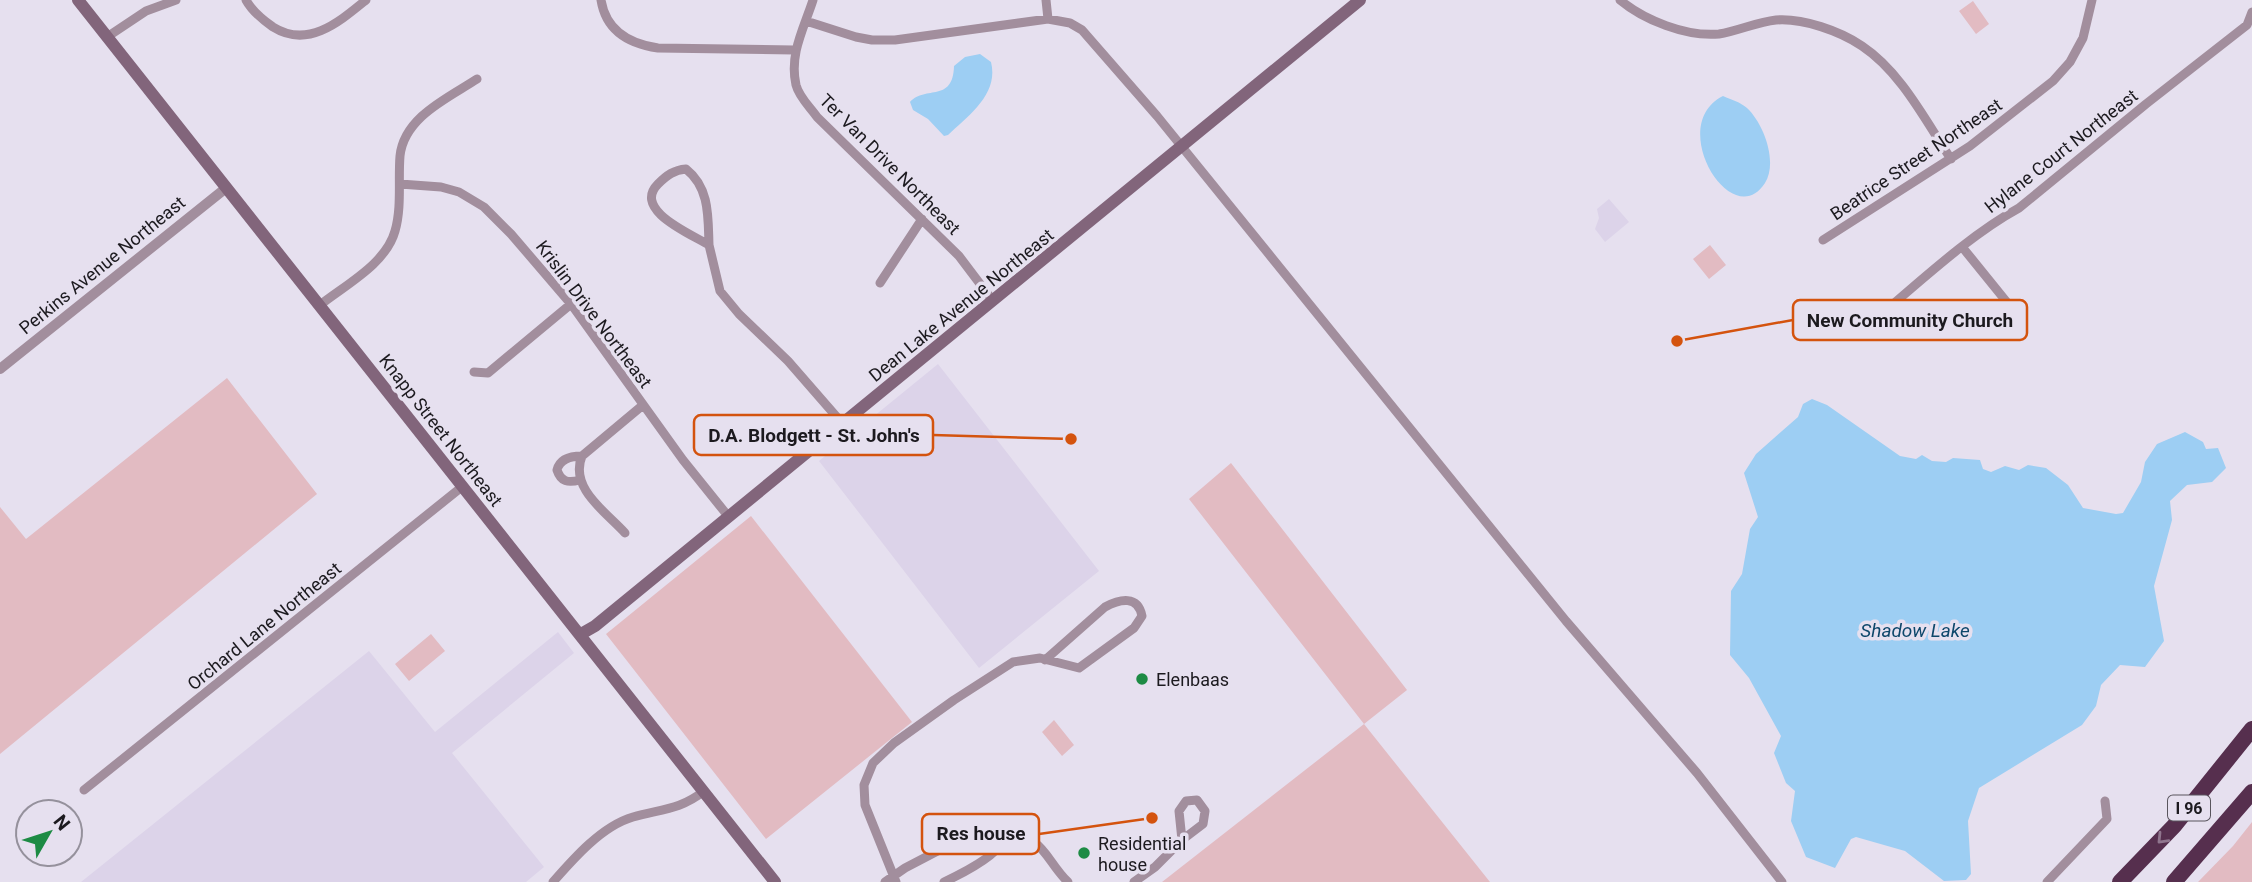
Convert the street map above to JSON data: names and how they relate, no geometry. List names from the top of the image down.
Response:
{
  "streets": {
    "highway": ["I 96"],
    "main road": ["Dean Lake Avenue Northeast", "Knapp Street Northeast"],
    "street": [
      "Hylane Court Northeast",
      "Beatrice Street Northeast",
      "Ter Van Drive Northeast",
      "Perkins Avenue Northeast",
      "Krislin Drive Northeast",
      "Orchard Lane Northeast"
    ]
  },
  "crossings": [
    ["Ter Van Drive Northeast", "Dean Lake Avenue Northeast"],
    ["Perkins Avenue Northeast", "Knapp Street Northeast"],
    ["Dean Lake Avenue Northeast", "Krislin Drive Northeast"],
    ["Dean Lake Avenue Northeast", "Knapp Street Northeast"],
    ["Knapp Street Northeast", "Orchard Lane Northeast"]
  ],
  "water": ["Shadow Lake"],
  "places": [
    "New Community Church",
    "D.A. Blodgett - St. John's",
    "Elenbaas",
    "Res house",
    "Residential house"
  ],
  "north": "top right"
}
